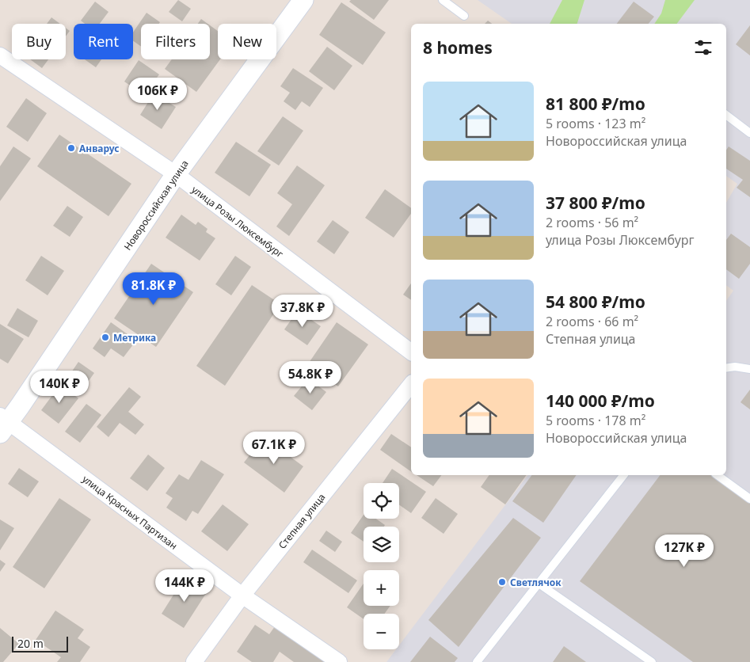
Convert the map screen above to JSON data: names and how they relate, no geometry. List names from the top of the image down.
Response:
{
  "streets": {
    "street": [
      "Новороссийская улица",
      "улица Розы Люксембург",
      "улица Красных Партизан",
      "Степная улица"
    ]
  },
  "crossings": [
    ["Новороссийская улица", "улица Розы Люксембург"],
    ["Новороссийская улица", "улица Красных Партизан"],
    ["улица Красных Партизан", "Степная улица"]
  ],
  "places": ["Анварус", "Метрика", "Светлячок"],
  "scale_bar": "20 m",
  "page": {
    "chip": [
      "Buy",
      "Rent",
      "Filters",
      "New"
    ],
    "heading": "8 homes",
    "list": [
      {
        "name": "81 800 ₽/mo",
        "note": "5 rooms · 123 m² · Новороссийская улица"
      },
      {
        "name": "37 800 ₽/mo",
        "note": "2 rooms · 56 m² · улица Розы Люксембург"
      },
      {
        "name": "54 800 ₽/mo",
        "note": "2 rooms · 66 m² · Степная улица"
      },
      {
        "name": "140 000 ₽/mo",
        "note": "5 rooms · 178 m² · Новороссийская улица"
      }
    ],
    "price": [
      "106K ₽",
      "81.8K ₽",
      "37.8K ₽",
      "54.8K ₽",
      "140K ₽",
      "67.1K ₽",
      "127K ₽",
      "144K ₽"
    ],
    "map_buttons": ["+", "−"],
    "scale": "20 m"
  }
}
